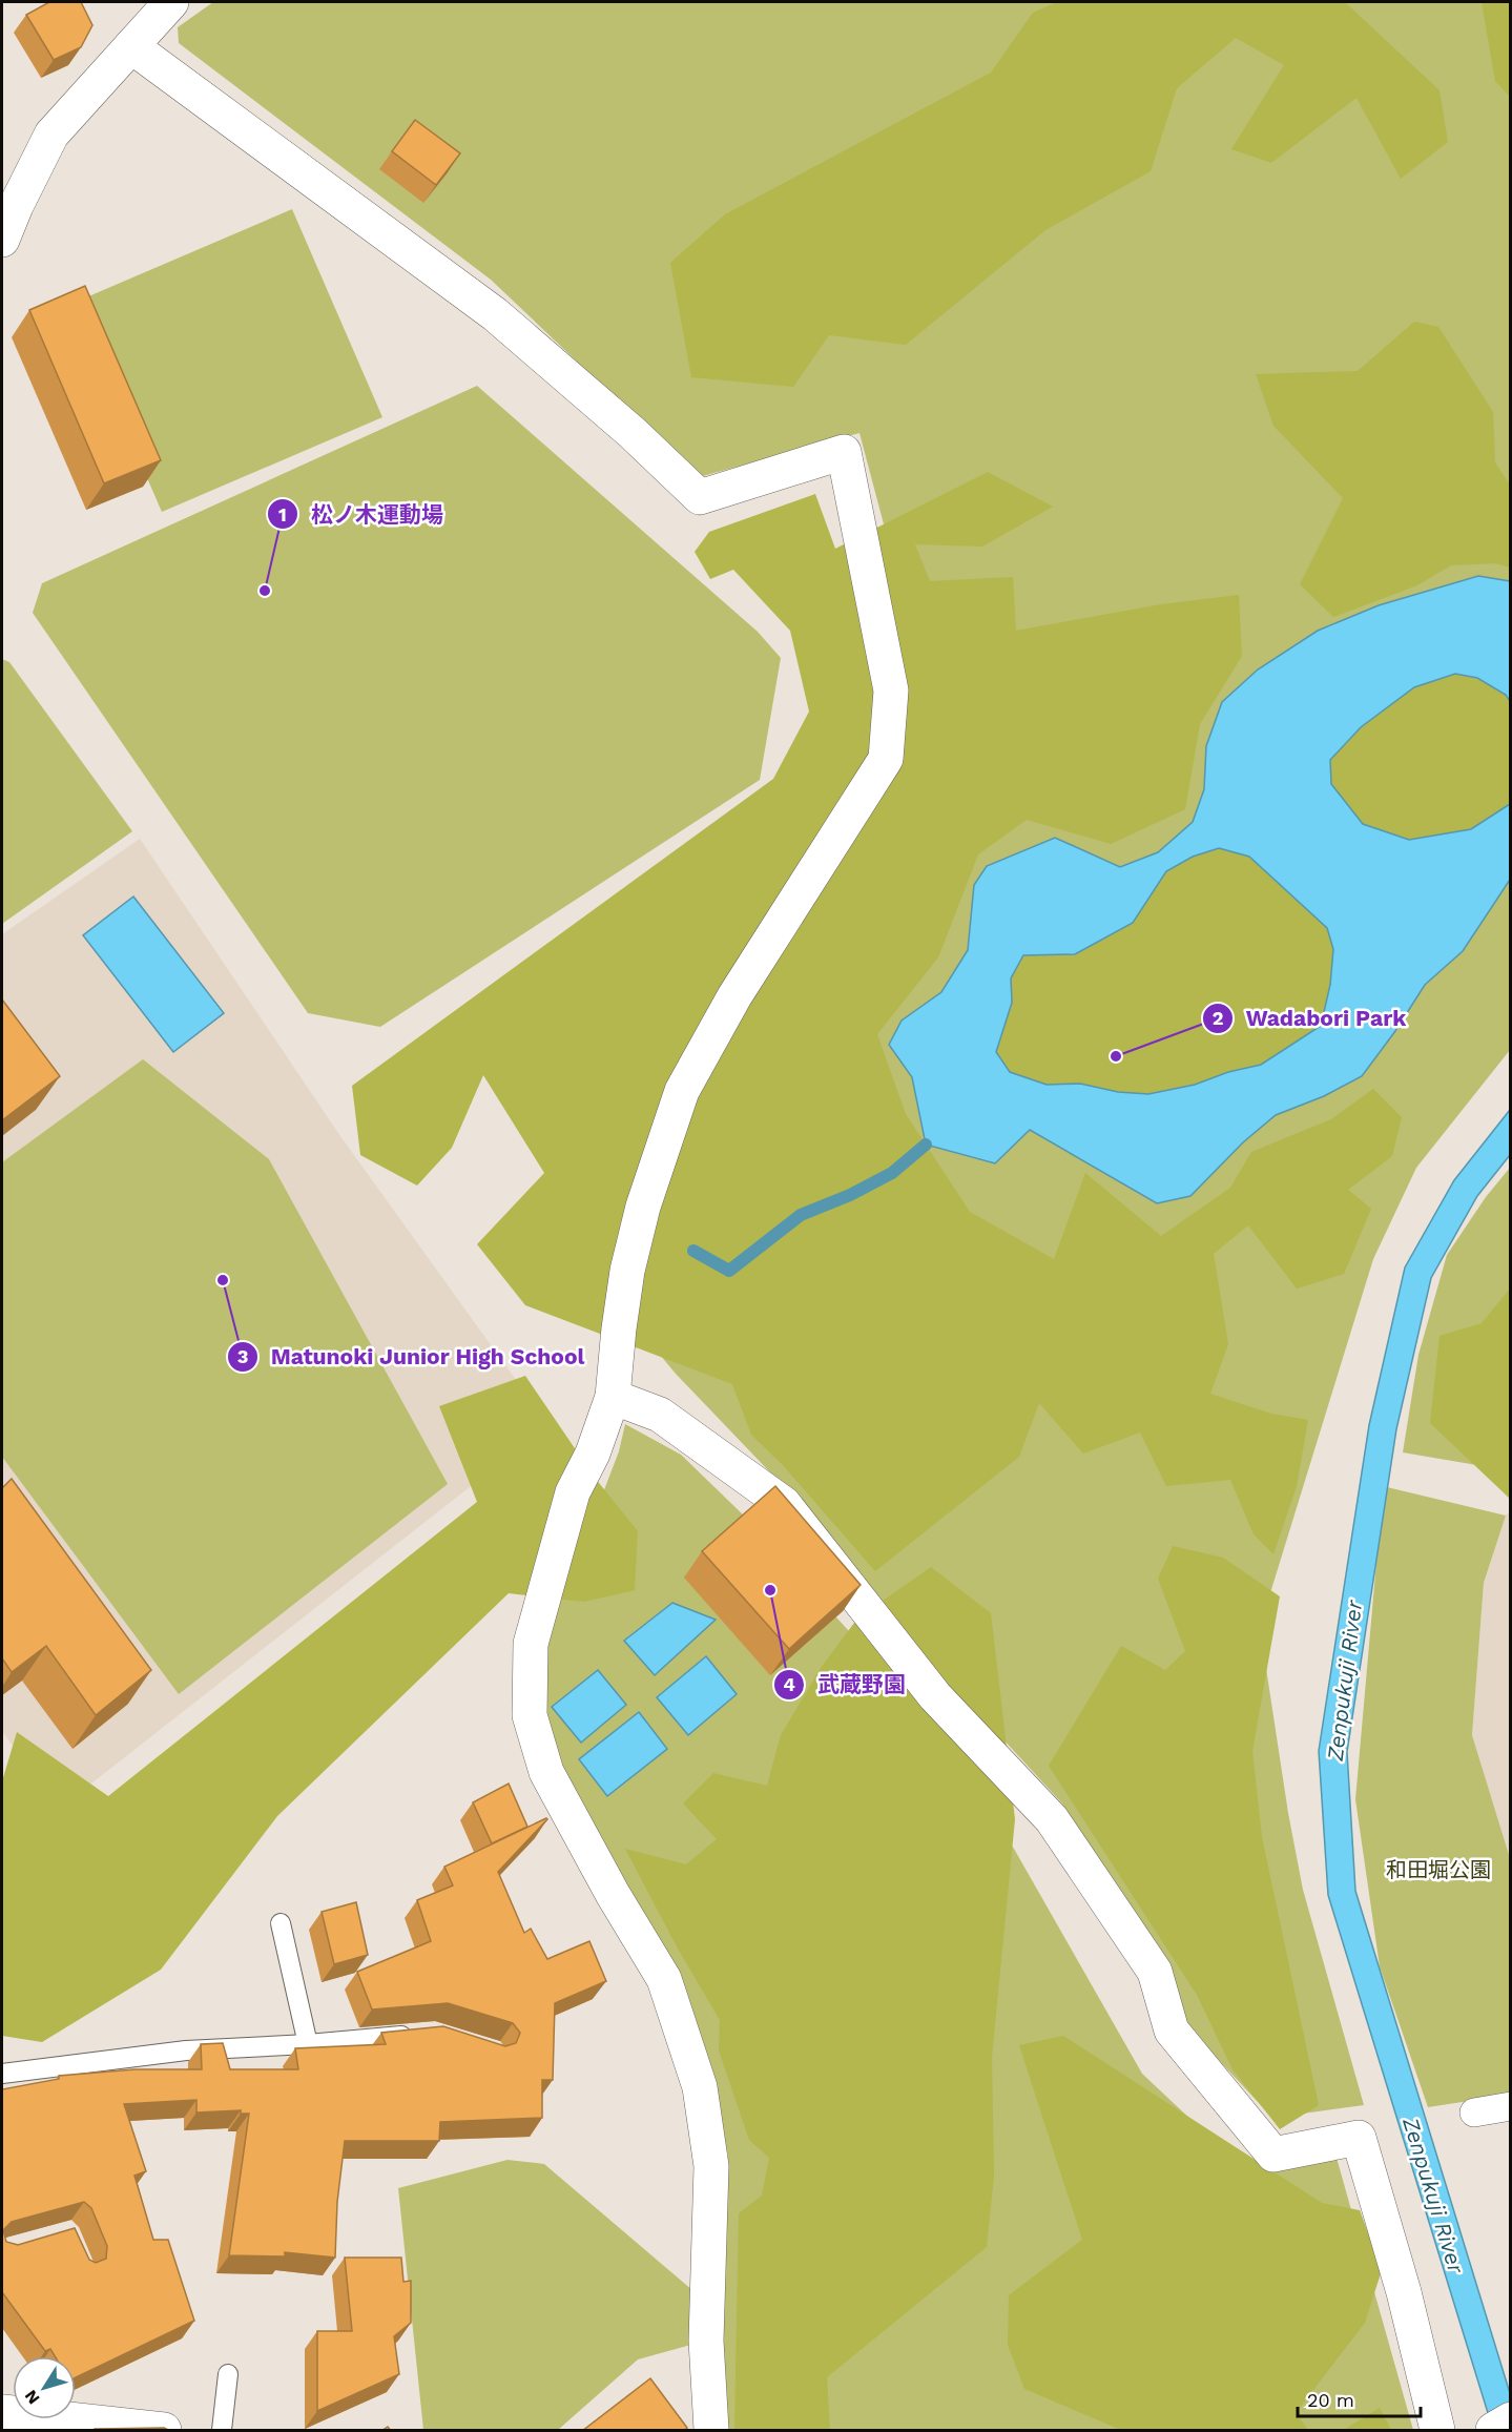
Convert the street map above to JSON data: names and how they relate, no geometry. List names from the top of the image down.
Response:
{
  "water": ["Zenpukuji River"],
  "parks": ["和田堀公園"],
  "places": [
    "松ノ木運動場",
    "Wadabori Park",
    "Matunoki Junior High School",
    "武蔵野園"
  ],
  "scale_bar": "20 m",
  "north": "bottom left"
}
